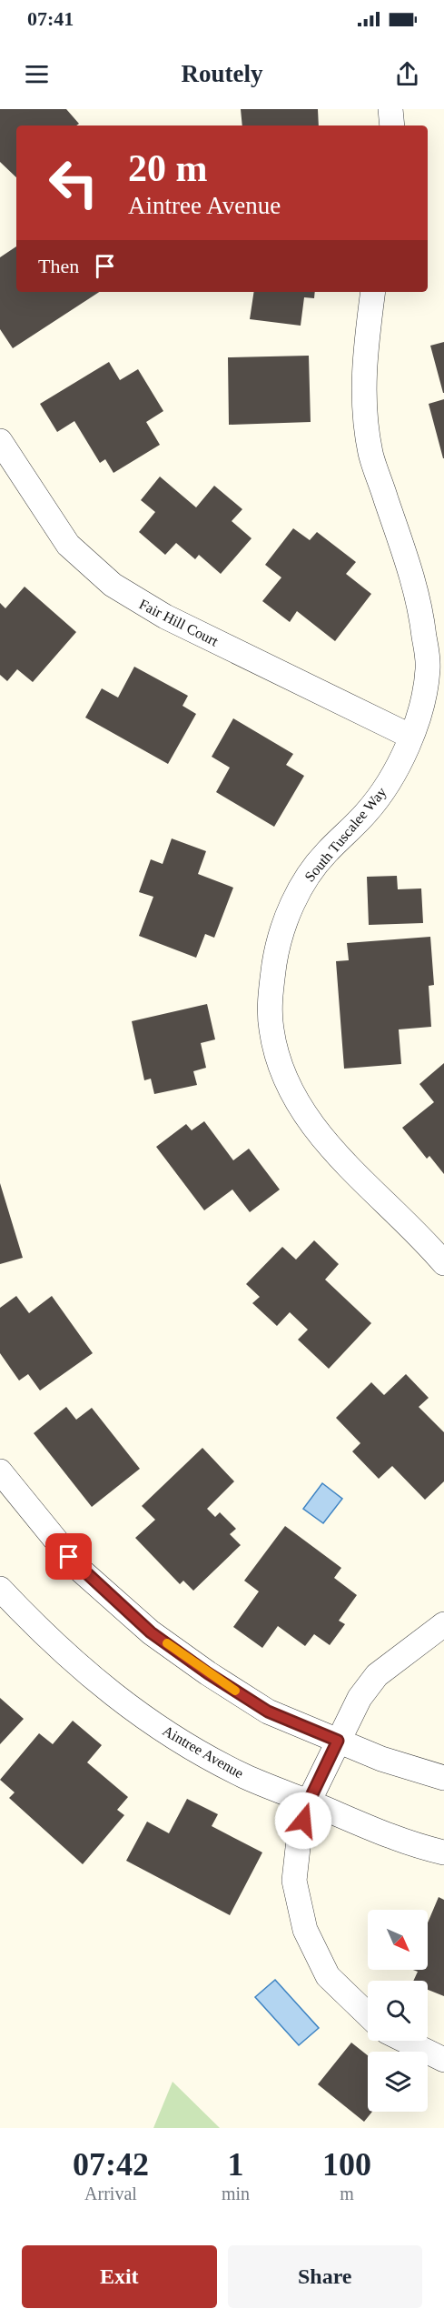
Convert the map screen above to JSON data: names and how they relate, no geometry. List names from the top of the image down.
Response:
{
  "streets": {
    "street": ["Fair Hill Court", "South Tuscalee Way", "Aintree Avenue"]
  },
  "crossings": [
    ["Fair Hill Court", "South Tuscalee Way"]
  ],
  "north": "bottom right",
  "page": {
    "status": "07:41",
    "header": "Routely",
    "turn": ["20 m", "Aintree Avenue"],
    "then": "Then",
    "eta": [
      "07:42",
      "Arrival",
      "1",
      "min",
      "100",
      "m"
    ],
    "buttons": ["Exit", "Share"]
  }
}
